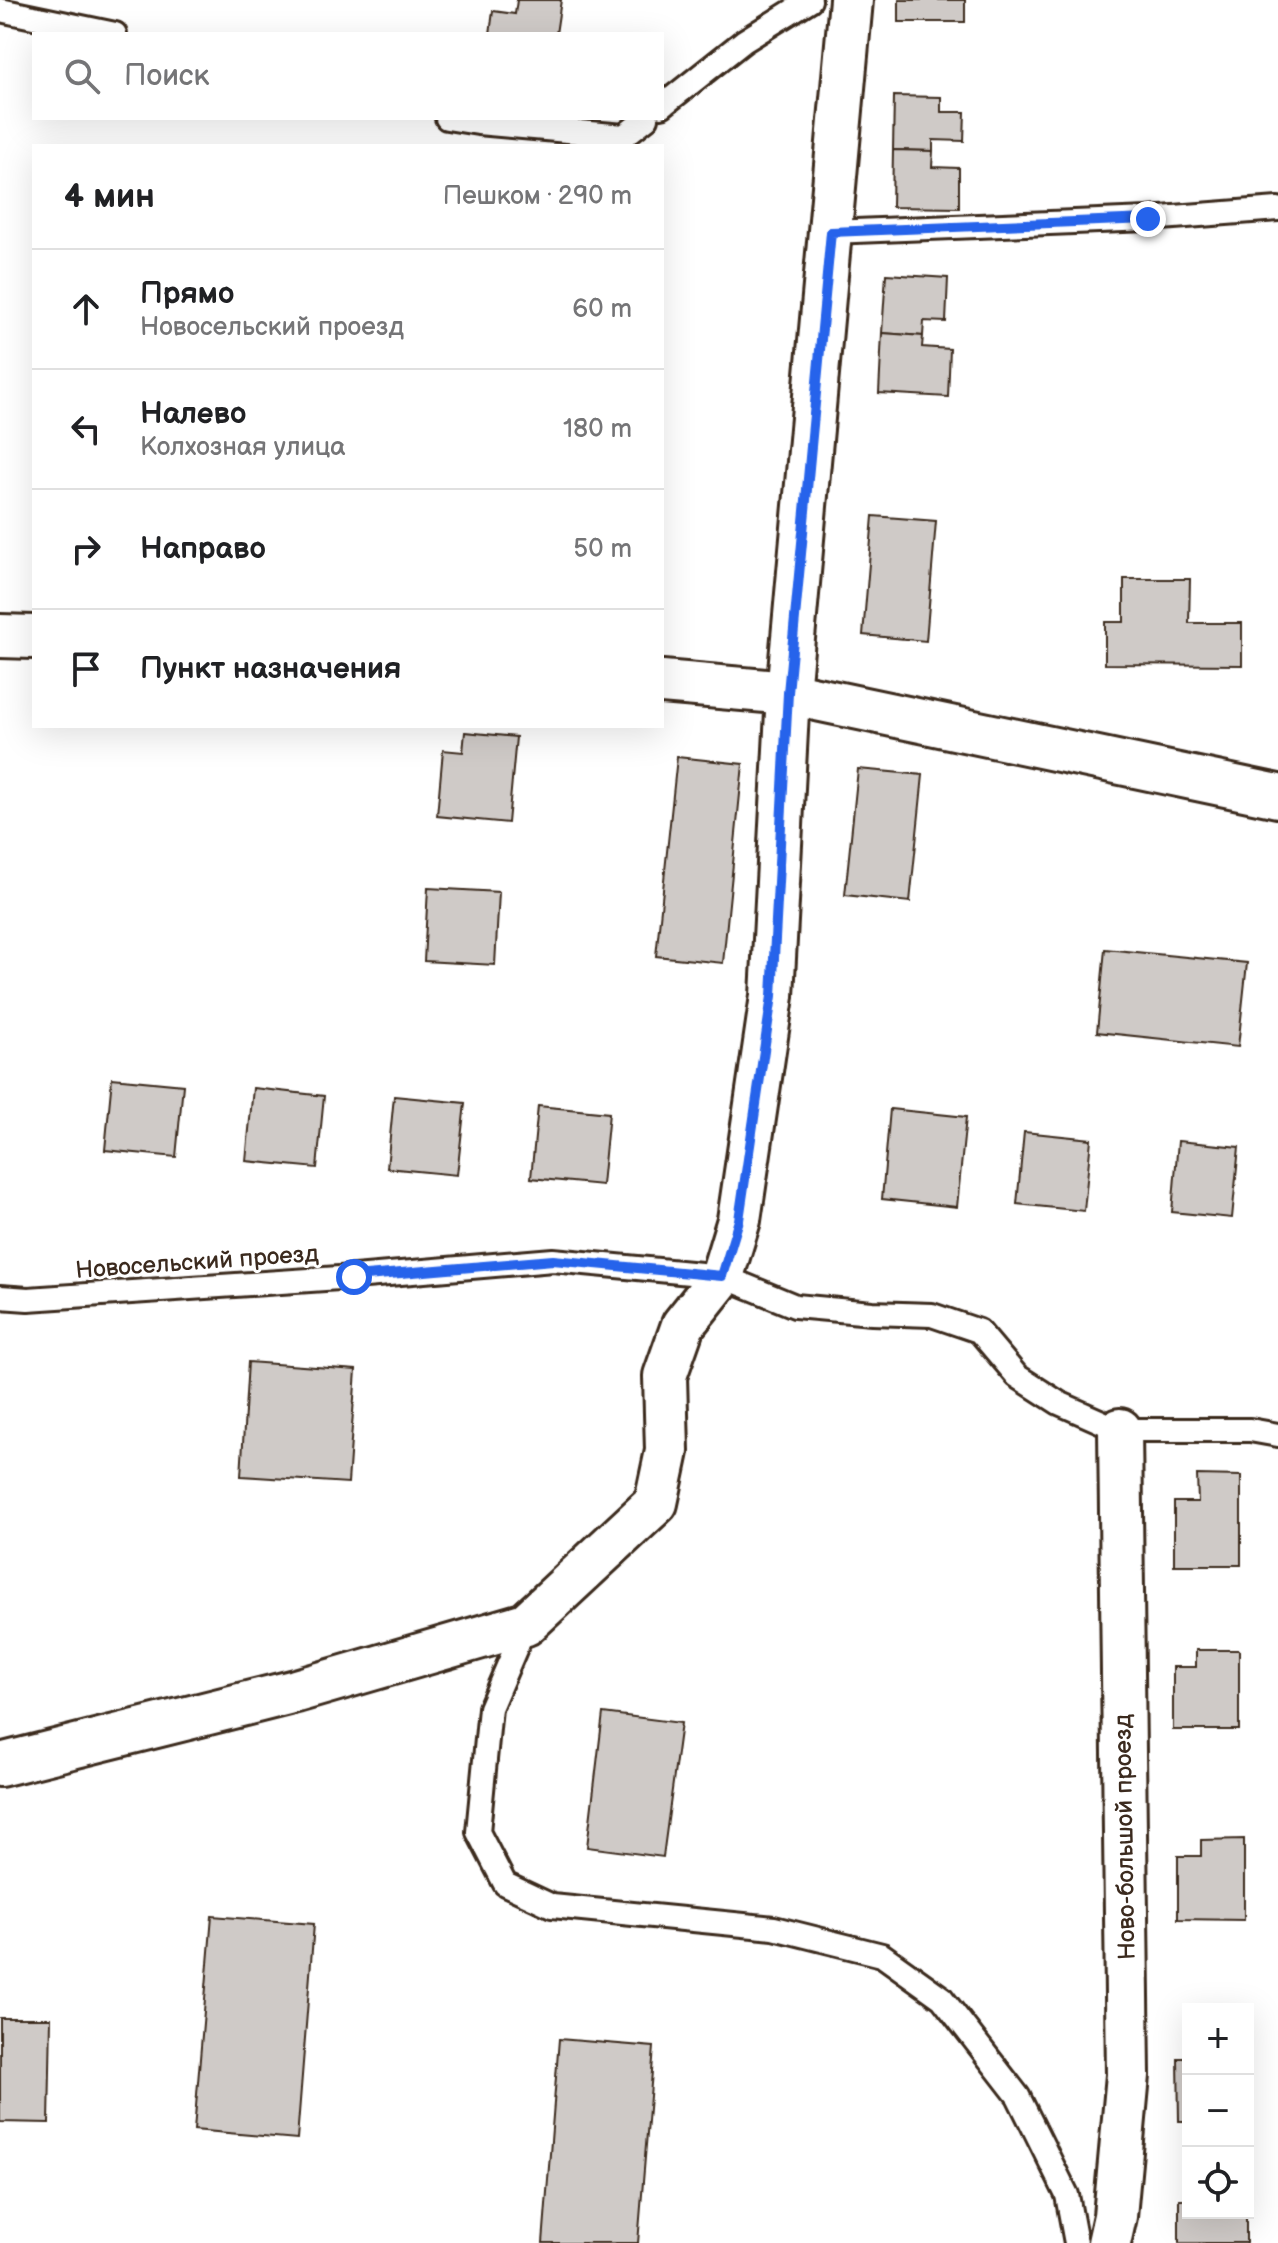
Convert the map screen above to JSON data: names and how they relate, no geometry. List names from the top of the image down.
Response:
{
  "streets": {
    "street": ["Ново-большой проезд"],
    "lane": ["Новосельский проезд"]
  },
  "crossings": [
    ["Новосельский проезд", "Ново-большой проезд"]
  ],
  "page": {
    "search": "Поиск",
    "heading": ["4 мин", "Пешком · 290 m"],
    "list": [
      ["Прямо", "Новосельский проезд", "60 m"],
      ["Налево", "Колхозная улица", "180 m"],
      ["Направо", "50 m"],
      "Пункт назначения"
    ],
    "map_buttons": ["+", "−"]
  }
}
